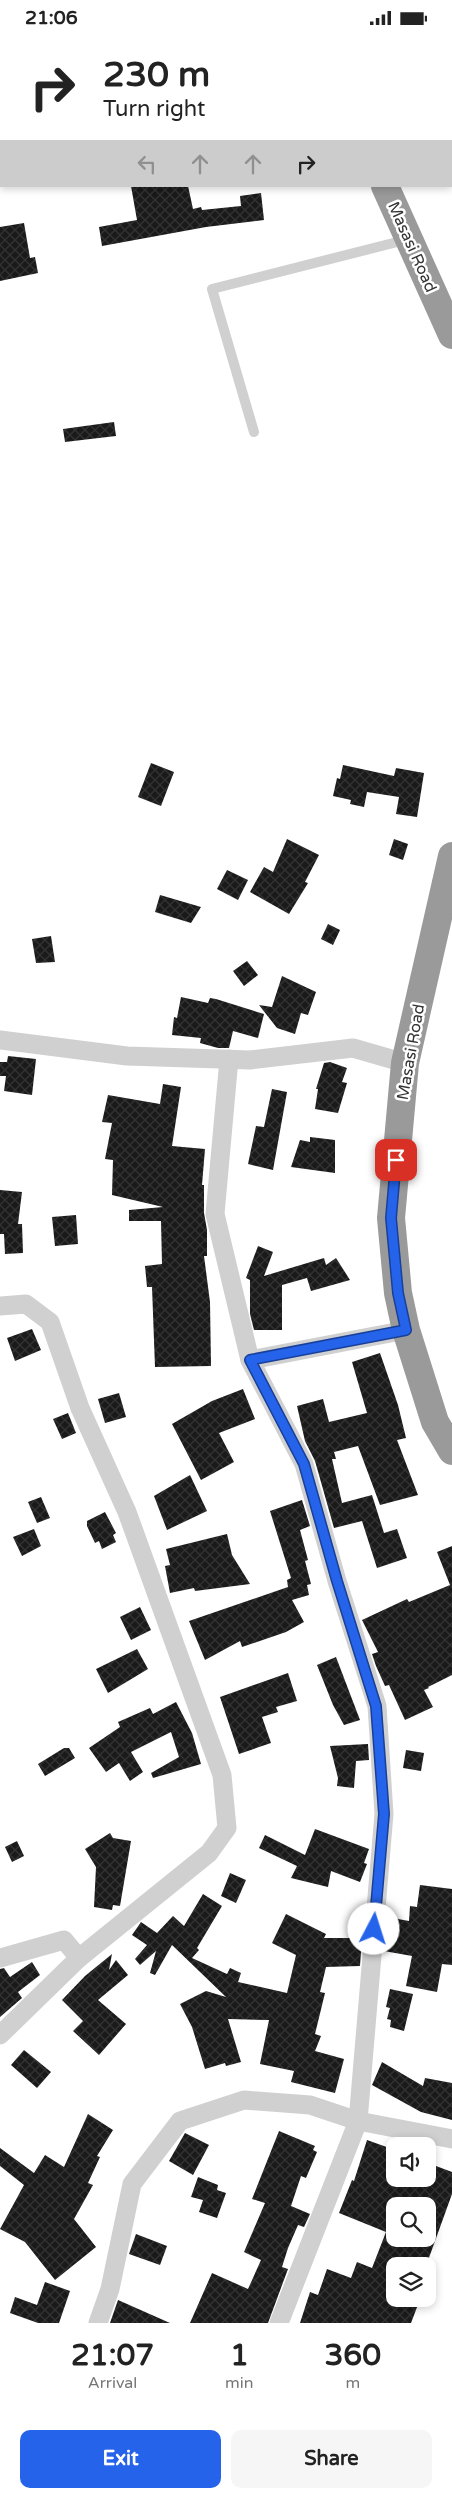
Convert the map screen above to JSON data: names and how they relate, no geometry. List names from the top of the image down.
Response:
{
  "streets": {
    "highway": ["Masasi Road"]
  },
  "page": {
    "status": "21:06",
    "turn": ["230 m", "Turn right"],
    "eta": [
      "21:07",
      "Arrival",
      "1",
      "min",
      "360",
      "m"
    ],
    "buttons": ["Exit", "Share"]
  }
}
